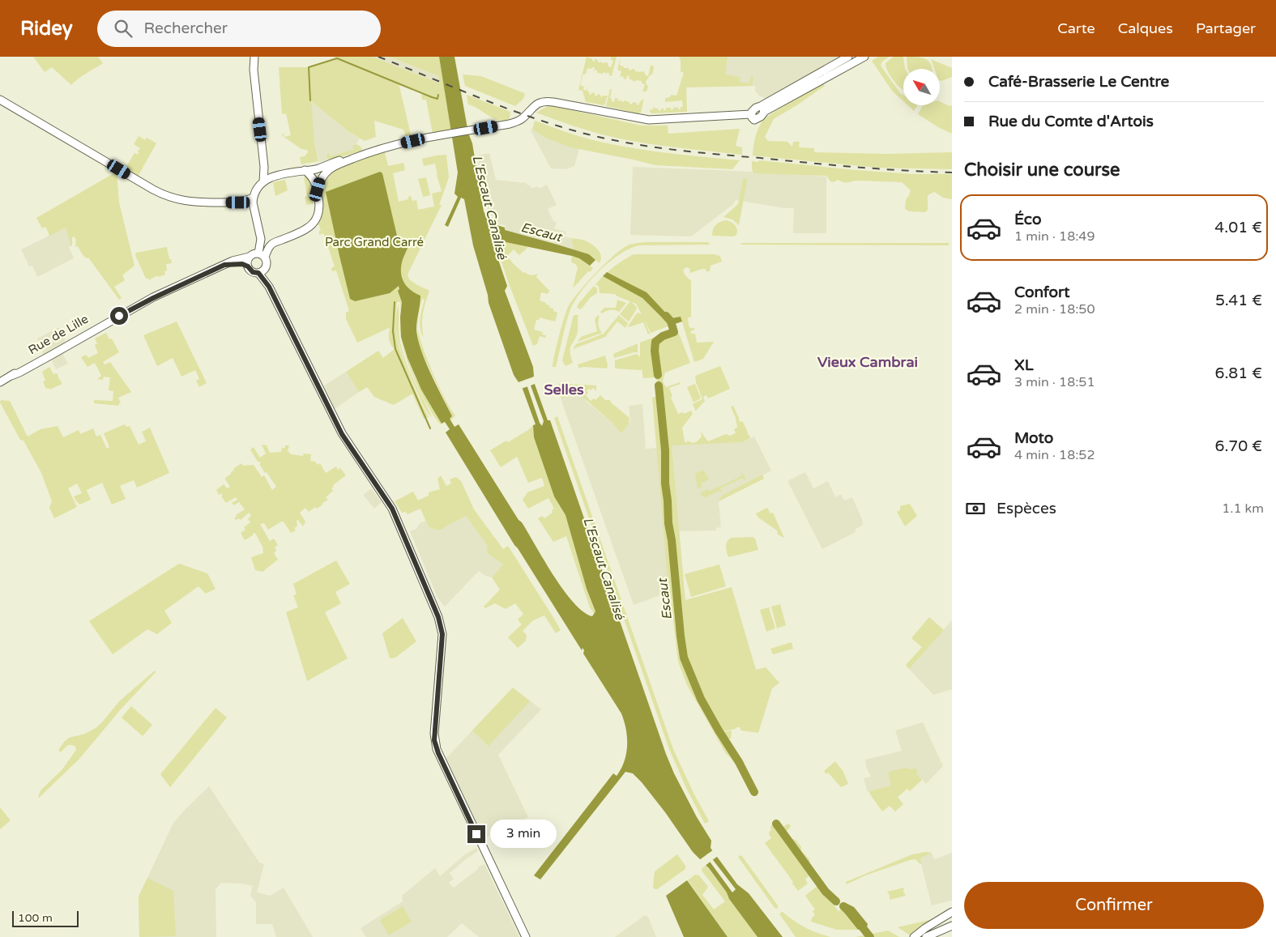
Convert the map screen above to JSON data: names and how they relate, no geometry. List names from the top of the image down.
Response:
{
  "streets": {
    "main road": ["Rue de Lille"]
  },
  "districts": ["Vieux Cambrai", "Selles"],
  "water": ["L'Escaut Canalisé", "Escaut"],
  "parks": ["Parc Grand Carré"],
  "scale_bar": "100 m",
  "north": "top left",
  "page": {
    "header": "Ridey",
    "search": "Rechercher",
    "nav": ["Carte", "Calques", "Partager"],
    "banner": ["Café-Brasserie Le Centre", "Rue du Comte d'Artois"],
    "heading": "Choisir une course",
    "list": [
      {
        "name": "Éco",
        "note": "1 min · 18:49",
        "value": "4.01 €"
      },
      {
        "name": "Confort",
        "note": "2 min · 18:50",
        "value": "5.41 €"
      },
      {
        "name": "XL",
        "note": "3 min · 18:51",
        "value": "6.81 €"
      },
      {
        "name": "Moto",
        "note": "4 min · 18:52",
        "value": "6.70 €"
      }
    ],
    "pay": ["Espèces", "1.1 km"],
    "bubble": "3 min",
    "buttons": "Confirmer",
    "scale": "100 m"
  }
}
